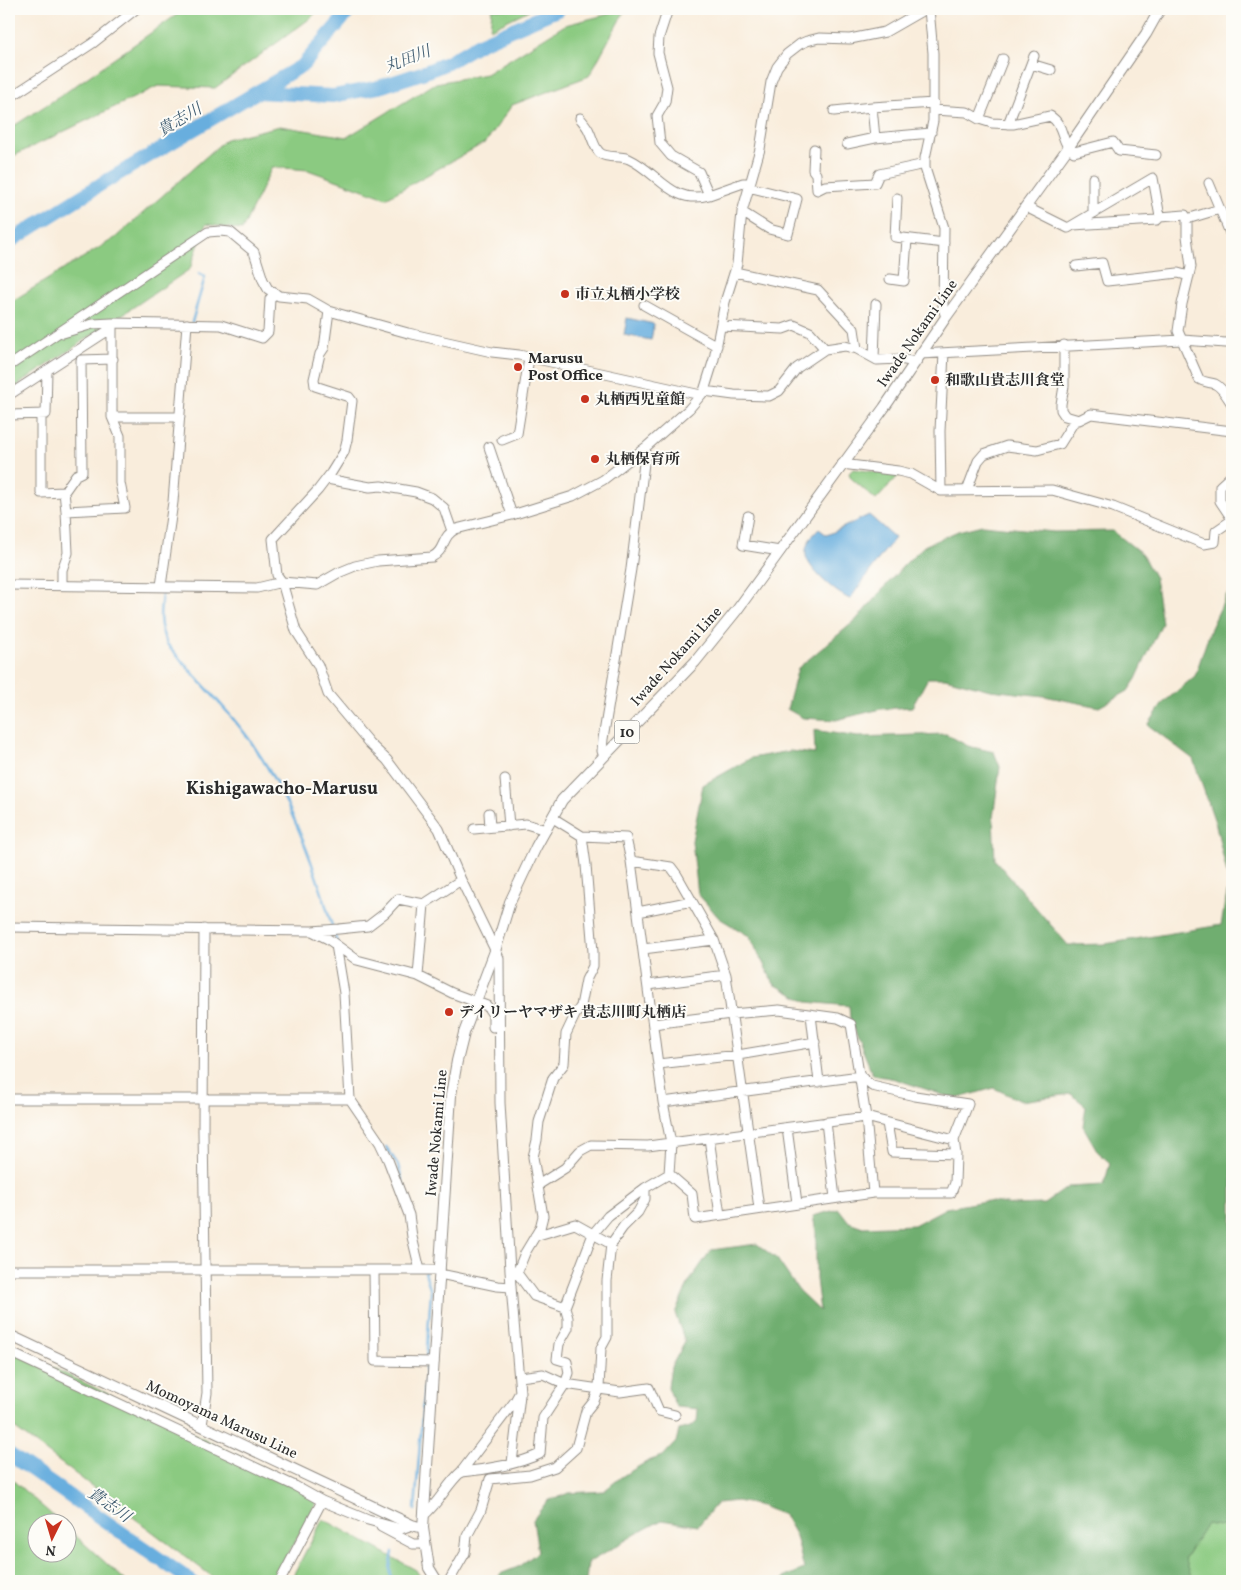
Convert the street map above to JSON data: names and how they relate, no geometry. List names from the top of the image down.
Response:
{
  "streets": {
    "main road": ["Iwade Nokami Line", "10", "Momoyama Marusu Line"]
  },
  "crossings": [
    ["Iwade Nokami Line", "Momoyama Marusu Line"]
  ],
  "districts": ["Kishigawacho-Marusu"],
  "water": ["丸田川", "貴志川"],
  "places": [
    "市立丸栖小学校",
    "Marusu Post Office",
    "和歌山貴志川食堂",
    "丸栖西児童館",
    "丸栖保育所",
    "デイリーヤマザキ 貴志川町丸栖店"
  ],
  "north": "bottom"
}
